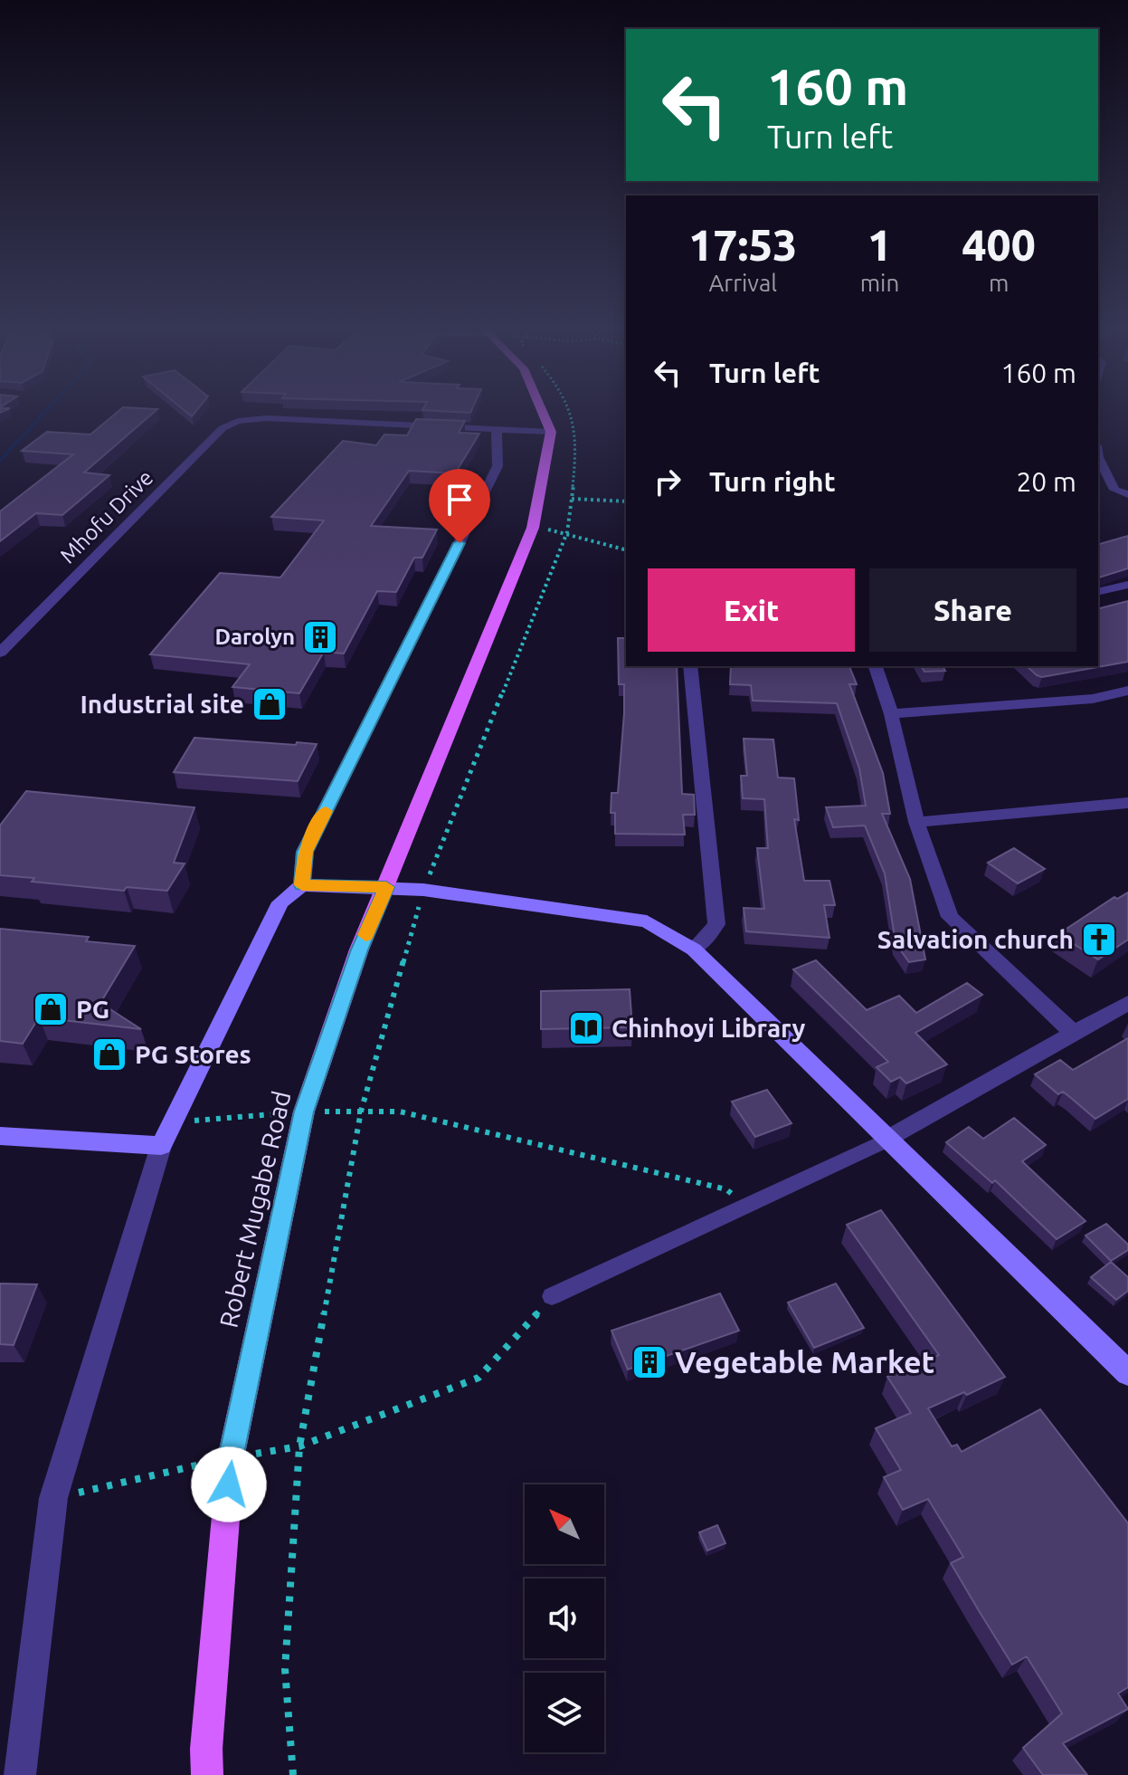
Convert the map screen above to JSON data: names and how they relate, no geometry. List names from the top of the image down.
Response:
{
  "streets": {
    "main road": ["Robert Mugabe Road"],
    "street": ["Mhofu Drive"]
  },
  "crossings": [
    ["Mhofu Drive", "Robert Mugabe Road"]
  ],
  "places": {
    "building": ["Darolyn", "Vegetable Market"],
    "shop": ["Industrial site", "PG", "PG Stores"],
    "church": ["Salvation church"],
    "library": ["Chinhoyi Library"]
  },
  "north": "top left",
  "page": {
    "turn": ["160 m", "Turn left"],
    "eta": [
      "17:53",
      "Arrival",
      "1",
      "min",
      "400",
      "m"
    ],
    "list": [
      {
        "name": "Turn left",
        "value": "160 m"
      },
      {
        "name": "Turn right",
        "value": "20 m"
      }
    ],
    "buttons": ["Exit", "Share"]
  }
}
